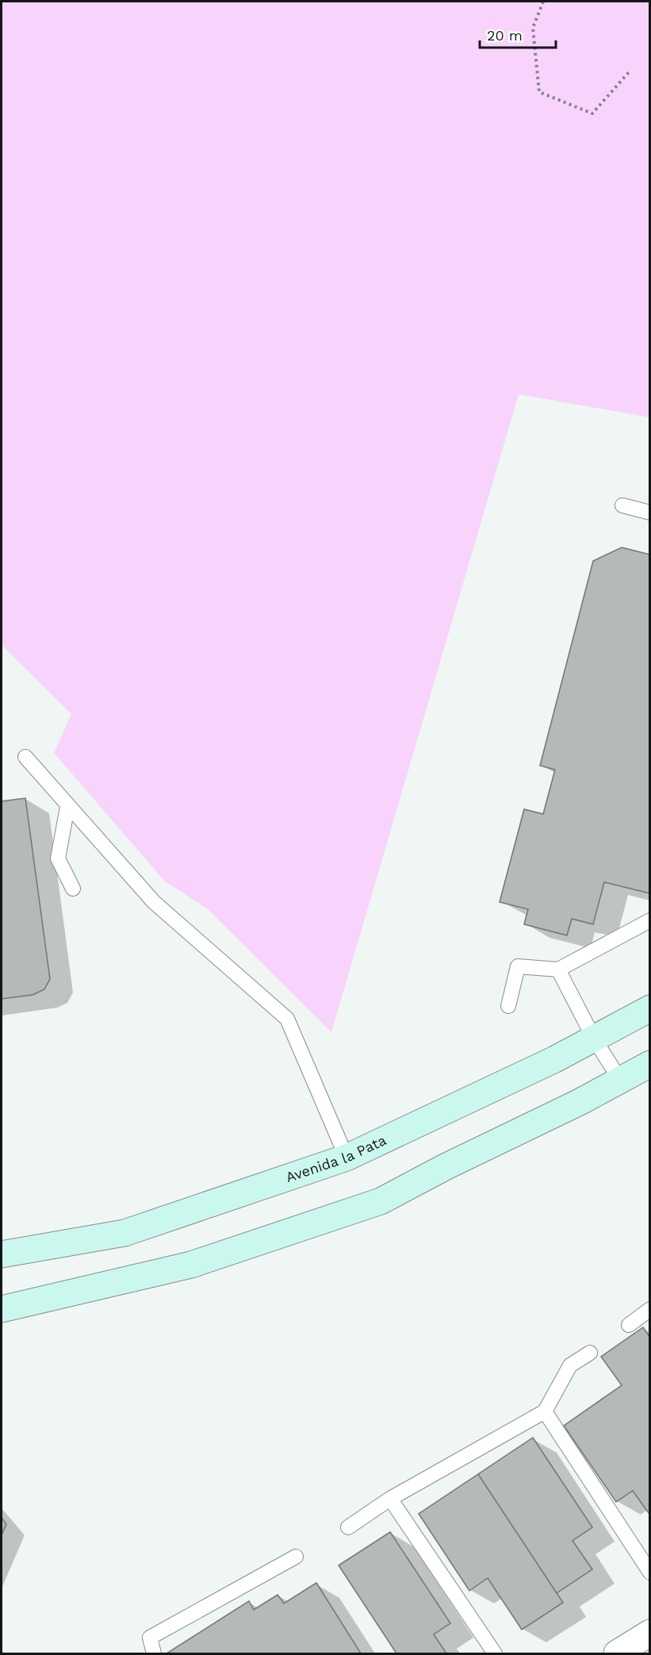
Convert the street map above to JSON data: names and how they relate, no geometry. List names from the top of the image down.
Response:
{
  "streets": {
    "main road": ["Avenida la Pata"]
  },
  "scale_bar": "20 m"
}
